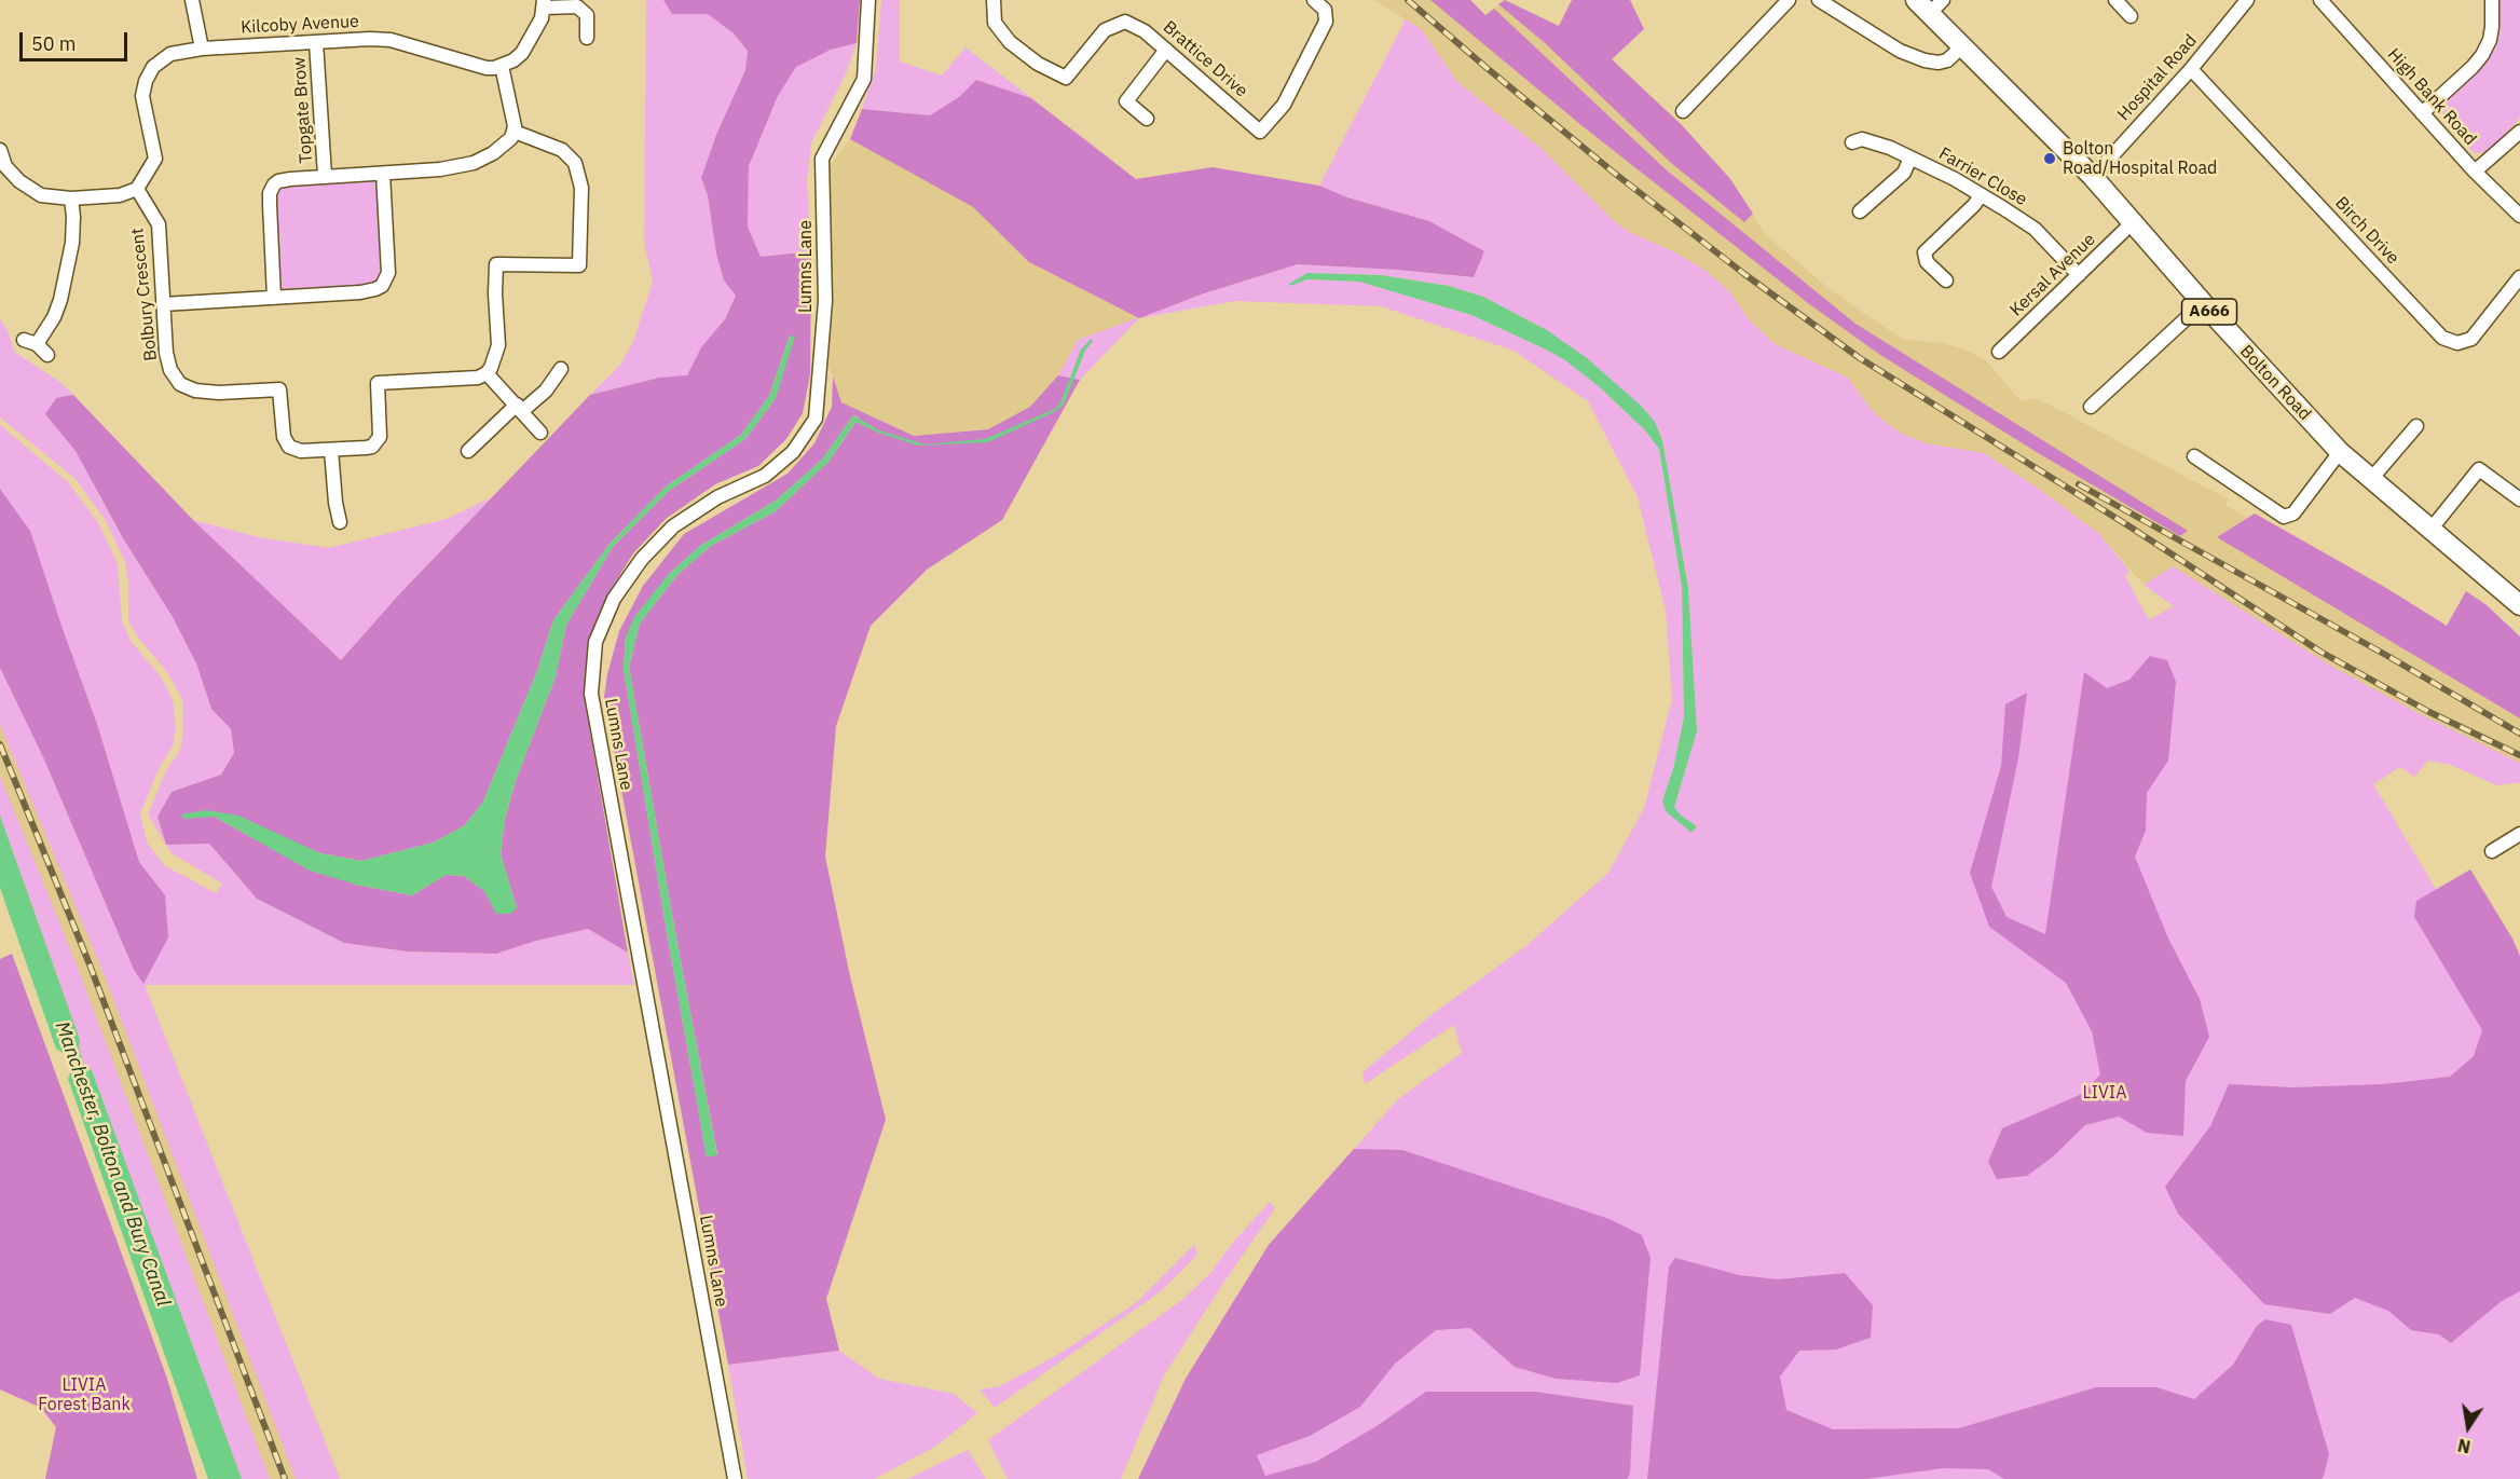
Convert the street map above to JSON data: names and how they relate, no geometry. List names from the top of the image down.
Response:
{
  "streets": {
    "main road": ["A666", "Bolton Road"],
    "street": [
      "Kilcoby Avenue",
      "Brattice Drive",
      "Hospital Road",
      "High Bank Road",
      "Topgate Brow",
      "Farrier Close",
      "Birch Drive",
      "Lumns Lane",
      "Kersal Avenue",
      "Bolbury Crescent"
    ]
  },
  "crossings": [
    ["Kilcoby Avenue", "Topgate Brow"],
    ["Kilcoby Avenue", "Bolbury Crescent"],
    ["Hospital Road", "Birch Drive"],
    ["Hospital Road", "Bolton Road"],
    ["Farrier Close", "Kersal Avenue"],
    ["Kersal Avenue", "Bolton Road"]
  ],
  "water": ["Manchester, Bolton and Bury Canal"],
  "parks": ["LIVIA", "LIVIA Forest Bank"],
  "places": ["Bolton Road/Hospital Road"],
  "scale_bar": "50 m",
  "north": "bottom"
}
